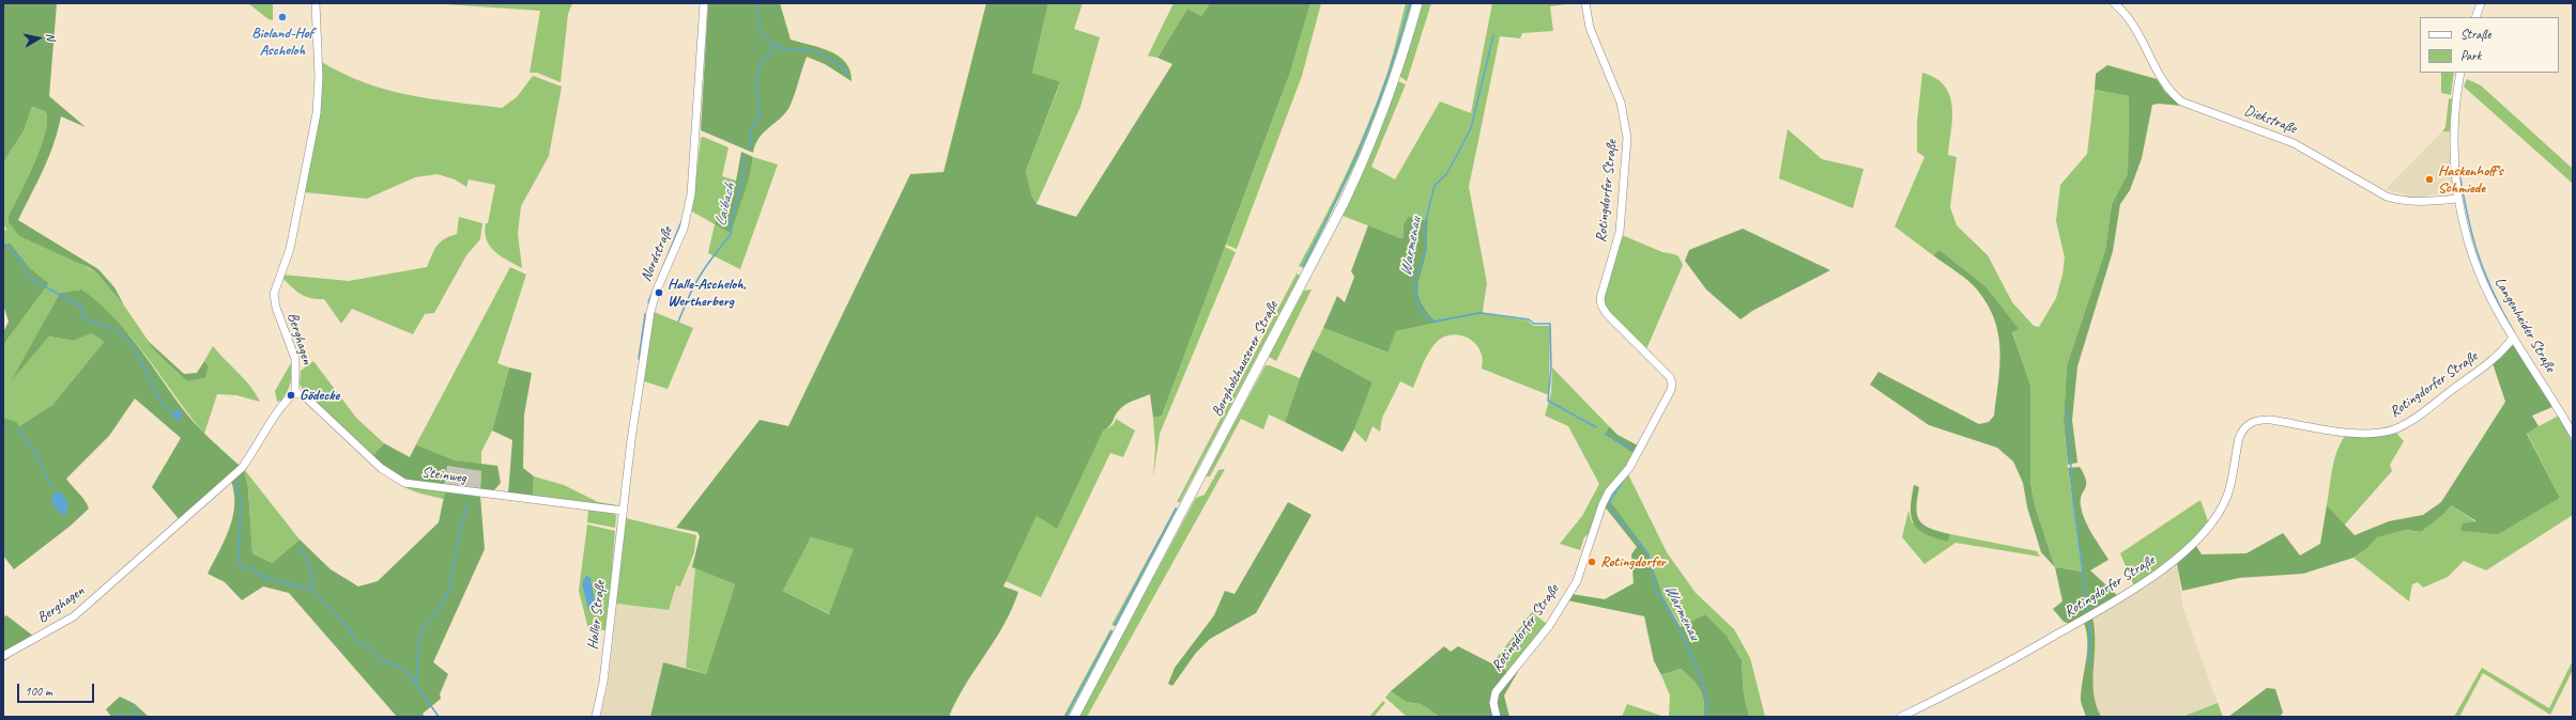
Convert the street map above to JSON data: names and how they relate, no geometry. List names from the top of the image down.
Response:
{
  "streets": {
    "main road": ["Borgholzhausener Straße"],
    "street": [
      "Diekstraße",
      "Rotingdorfer Straße",
      "Nordstraße",
      "Langenheider Straße",
      "Berghagen",
      "Steinweg",
      "Haller Straße"
    ]
  },
  "crossings": [
    ["Diekstraße", "Langenheider Straße"],
    ["Rotingdorfer Straße", "Langenheider Straße"],
    ["Nordstraße", "Steinweg"],
    ["Nordstraße", "Haller Straße"],
    ["Berghagen", "Steinweg"],
    ["Steinweg", "Haller Straße"]
  ],
  "water": ["Laibach", "Warmenau"],
  "places": [
    "Bioland-Hof Ascheloh",
    "Haskenhoff's Schmiede",
    "Halle-Ascheloh, Wertherberg",
    "Gödecke",
    "Rotingdorfer"
  ],
  "legend": ["Straße", "Park"],
  "scale_bar": "100 m",
  "north": "right"
}
